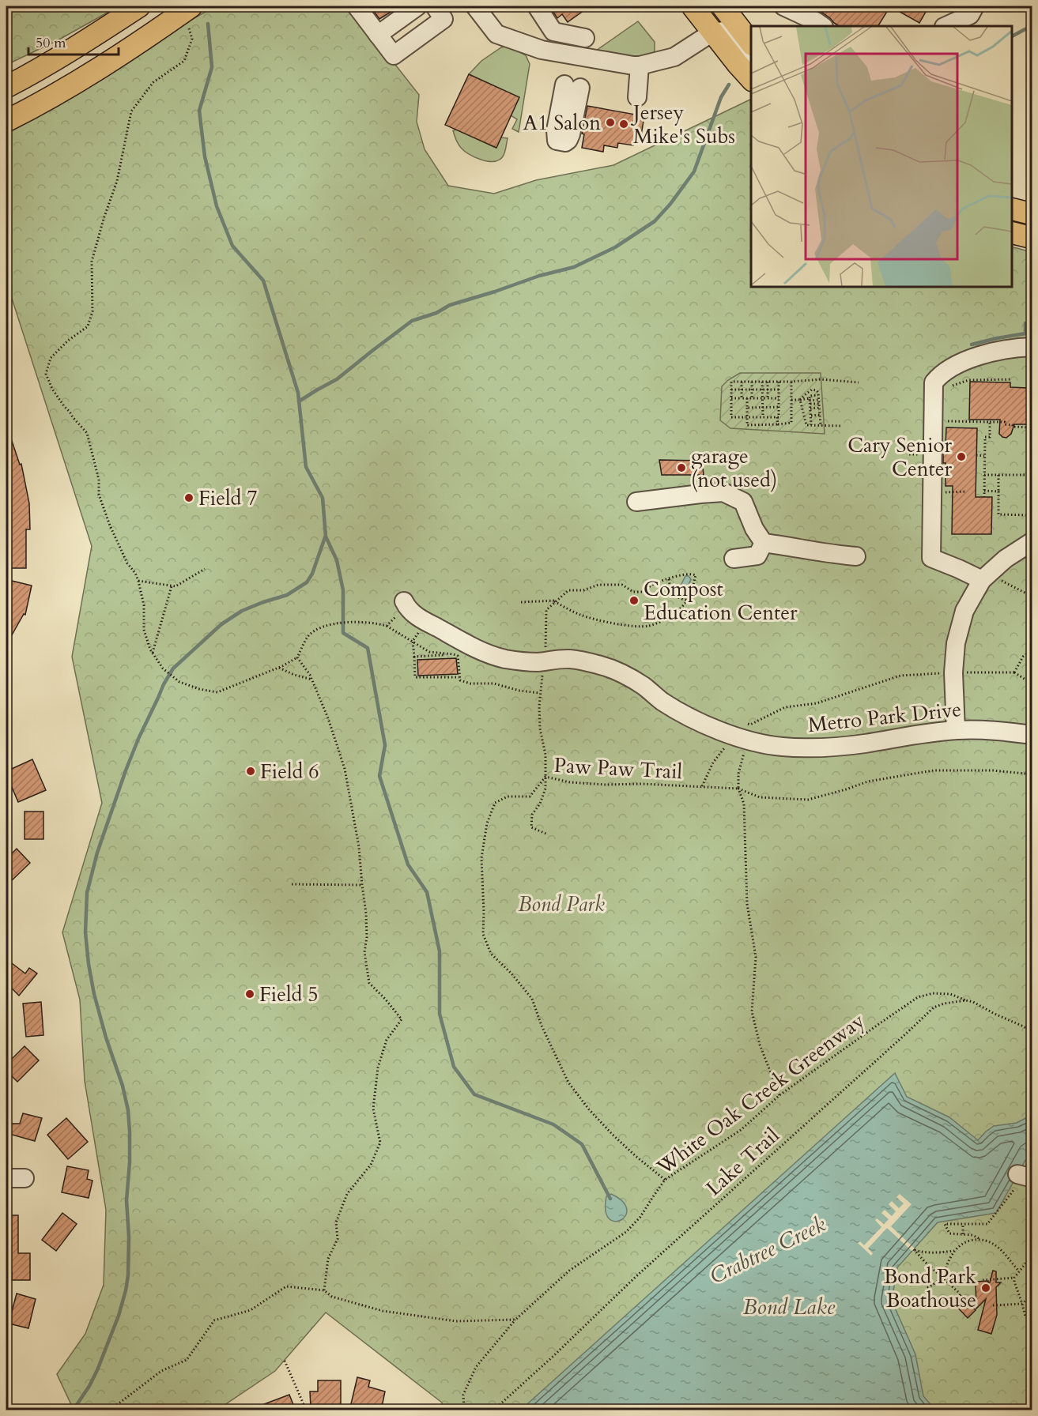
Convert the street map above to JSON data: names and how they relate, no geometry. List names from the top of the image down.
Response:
{
  "streets": {
    "street": ["Metro Park Drive"],
    "path": ["Paw Paw Trail", "White Oak Creek Greenway", "Lake Trail"]
  },
  "crossings": [
    ["Paw Paw Trail", "White Oak Creek Greenway"],
    ["White Oak Creek Greenway", "Lake Trail"]
  ],
  "water": ["Crabtree Creek", "Bond Lake"],
  "parks": ["Bond Park"],
  "places": [
    "A1 Salon",
    "Jersey Mike's Subs",
    "Cary Senior Center",
    "garage (not used)",
    "Field 7",
    "Compost Education Center",
    "Field 6",
    "Field 5",
    "Bond Park Boathouse"
  ],
  "scale_bar": "50 m"
}
